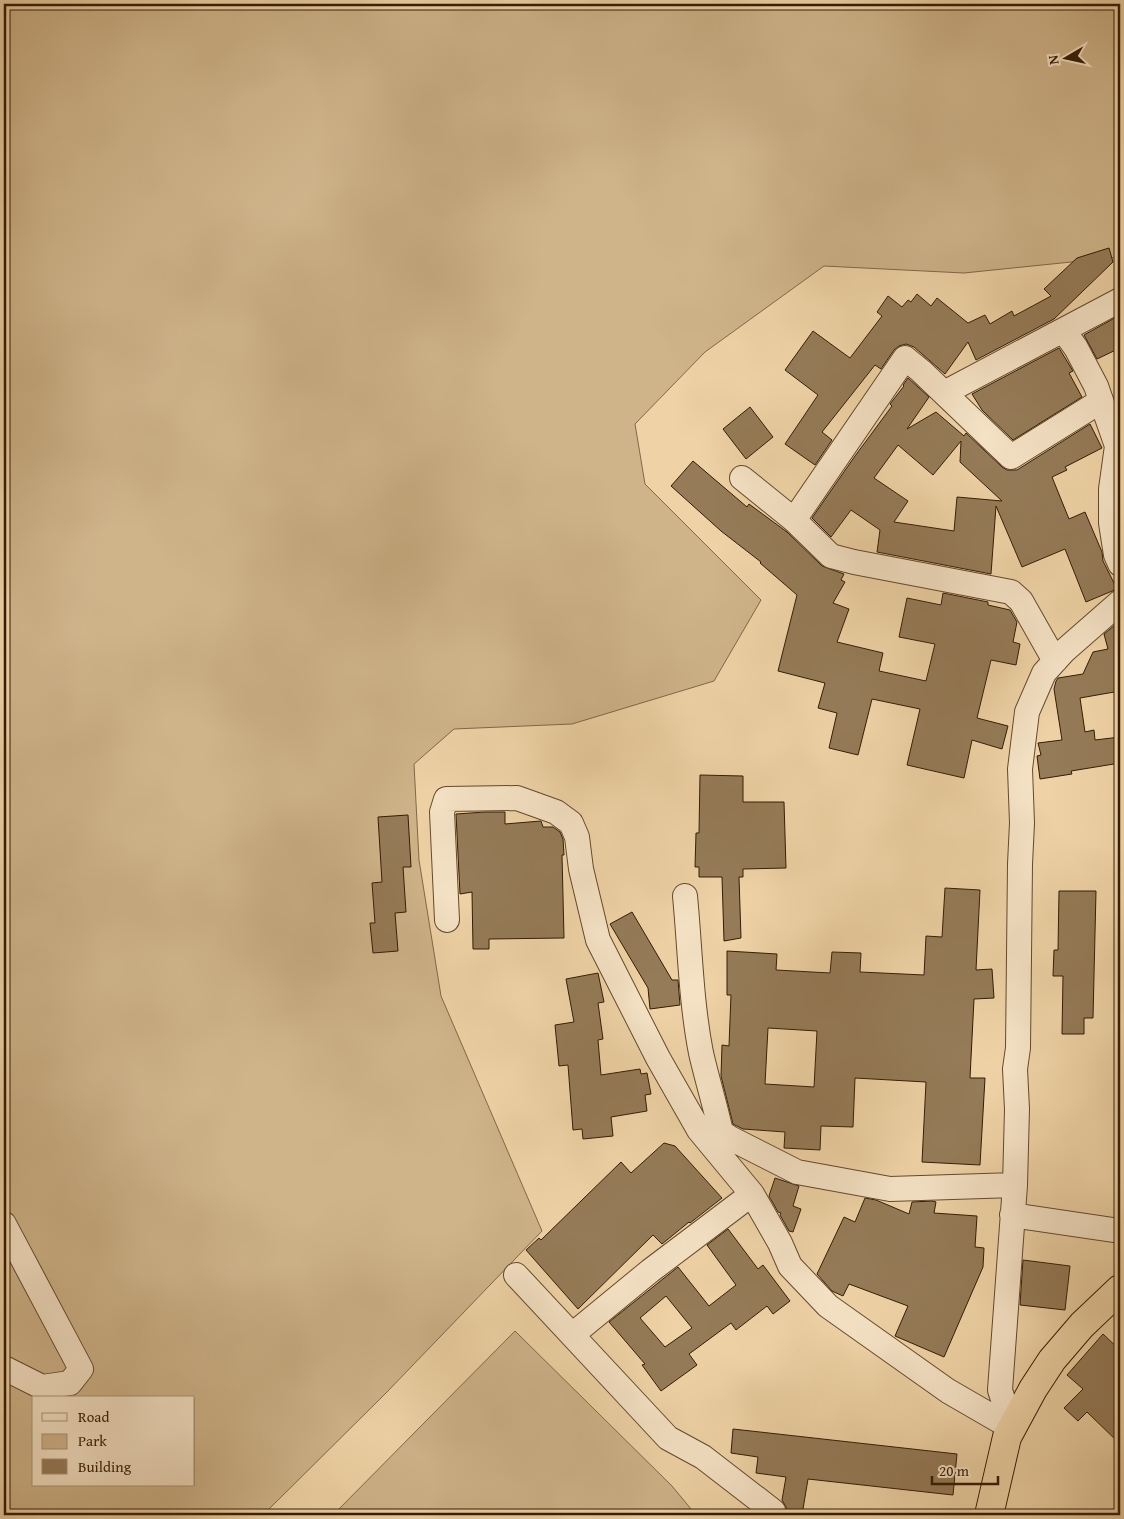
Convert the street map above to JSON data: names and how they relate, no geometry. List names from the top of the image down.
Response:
{
  "legend": ["Road", "Park", "Building"],
  "scale_bar": "20 m",
  "north": "left"
}
